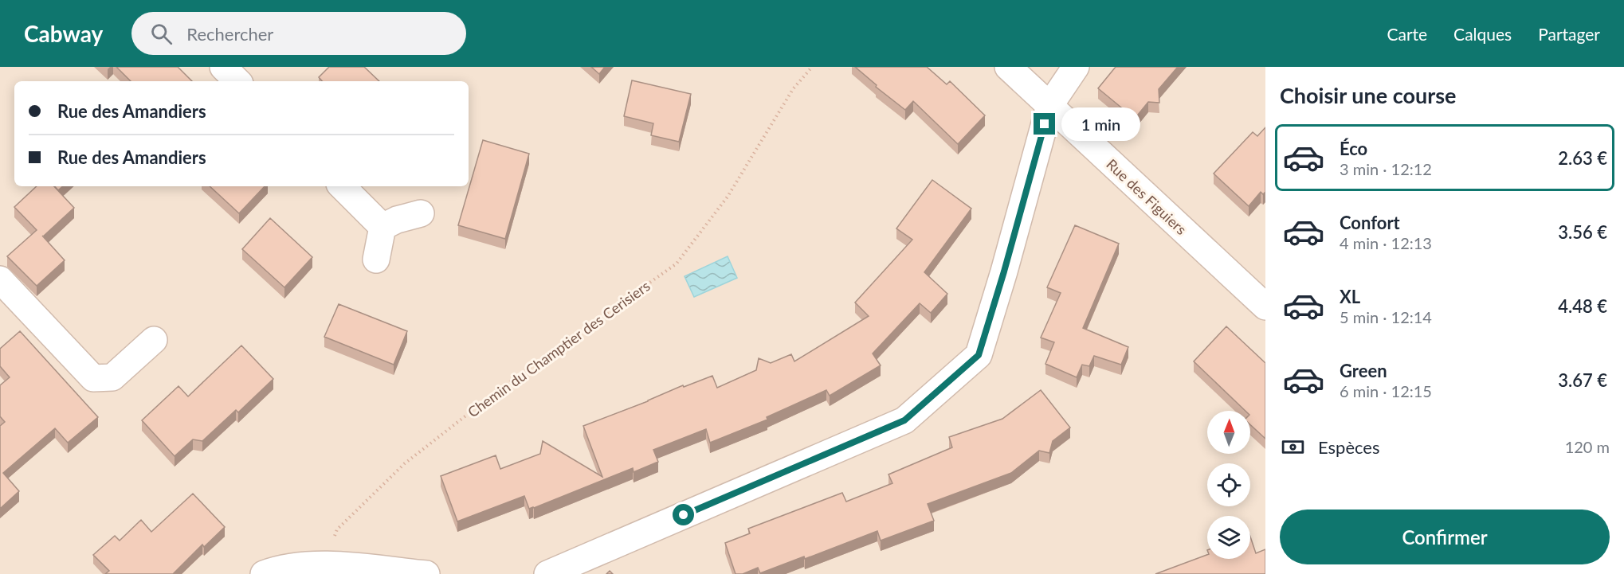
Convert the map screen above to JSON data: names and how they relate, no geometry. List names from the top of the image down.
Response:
{
  "streets": {
    "street": ["Rue des Figuiers"],
    "path": ["Chemin du Champtier des Cerisiers"]
  },
  "north": "top",
  "page": {
    "header": "Cabway",
    "search": "Rechercher",
    "nav": ["Carte", "Calques", "Partager"],
    "heading": "Choisir une course",
    "banner": ["Rue des Amandiers", "Rue des Amandiers"],
    "bubble": "1 min",
    "list": [
      {
        "name": "Éco",
        "note": "3 min · 12:12",
        "value": "2.63 €"
      },
      {
        "name": "Confort",
        "note": "4 min · 12:13",
        "value": "3.56 €"
      },
      {
        "name": "XL",
        "note": "5 min · 12:14",
        "value": "4.48 €"
      },
      {
        "name": "Green",
        "note": "6 min · 12:15",
        "value": "3.67 €"
      }
    ],
    "pay": ["Espèces", "120 m"],
    "buttons": "Confirmer"
  }
}
